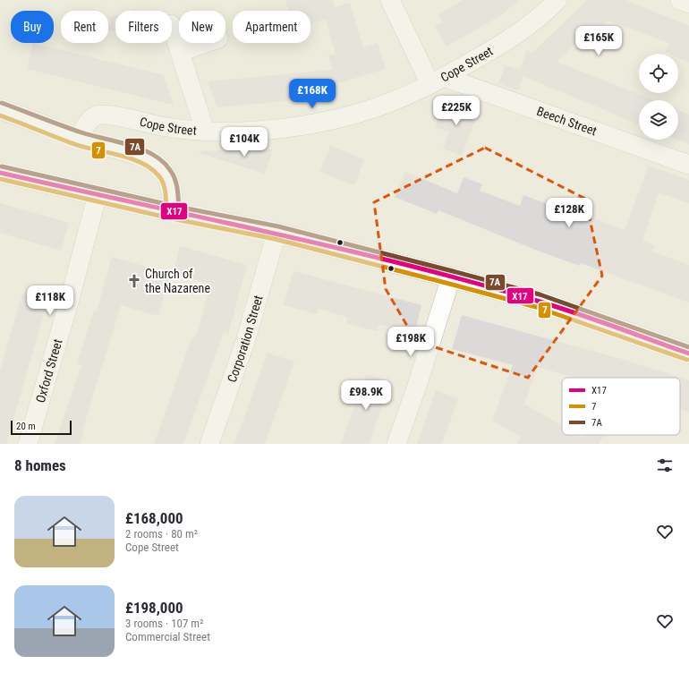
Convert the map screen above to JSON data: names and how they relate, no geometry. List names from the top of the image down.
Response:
{
  "streets": {
    "street": [
      "Cope Street",
      "Beech Street",
      "Corporation Street",
      "Oxford Street"
    ]
  },
  "crossings": [
    ["Cope Street", "Beech Street"]
  ],
  "places": {
    "church": ["Church of the Nazarene"]
  },
  "lines": ["transit line 7A", "transit line 7", "transit line X17"],
  "legend": ["X17", "7", "7A"],
  "scale_bar": "20 m",
  "page": {
    "chip": [
      "Buy",
      "Rent",
      "Filters",
      "New",
      "Apartment"
    ],
    "price": [
      "£165K",
      "£168K",
      "£225K",
      "£104K",
      "£128K",
      "£118K",
      "£198K",
      "£98.9K"
    ],
    "scale": "20 m",
    "heading": "8 homes",
    "list": [
      {
        "name": "£168,000",
        "note": "2 rooms · 80 m² · Cope Street"
      },
      {
        "name": "£198,000",
        "note": "3 rooms · 107 m² · Commercial Street"
      }
    ]
  }
}
